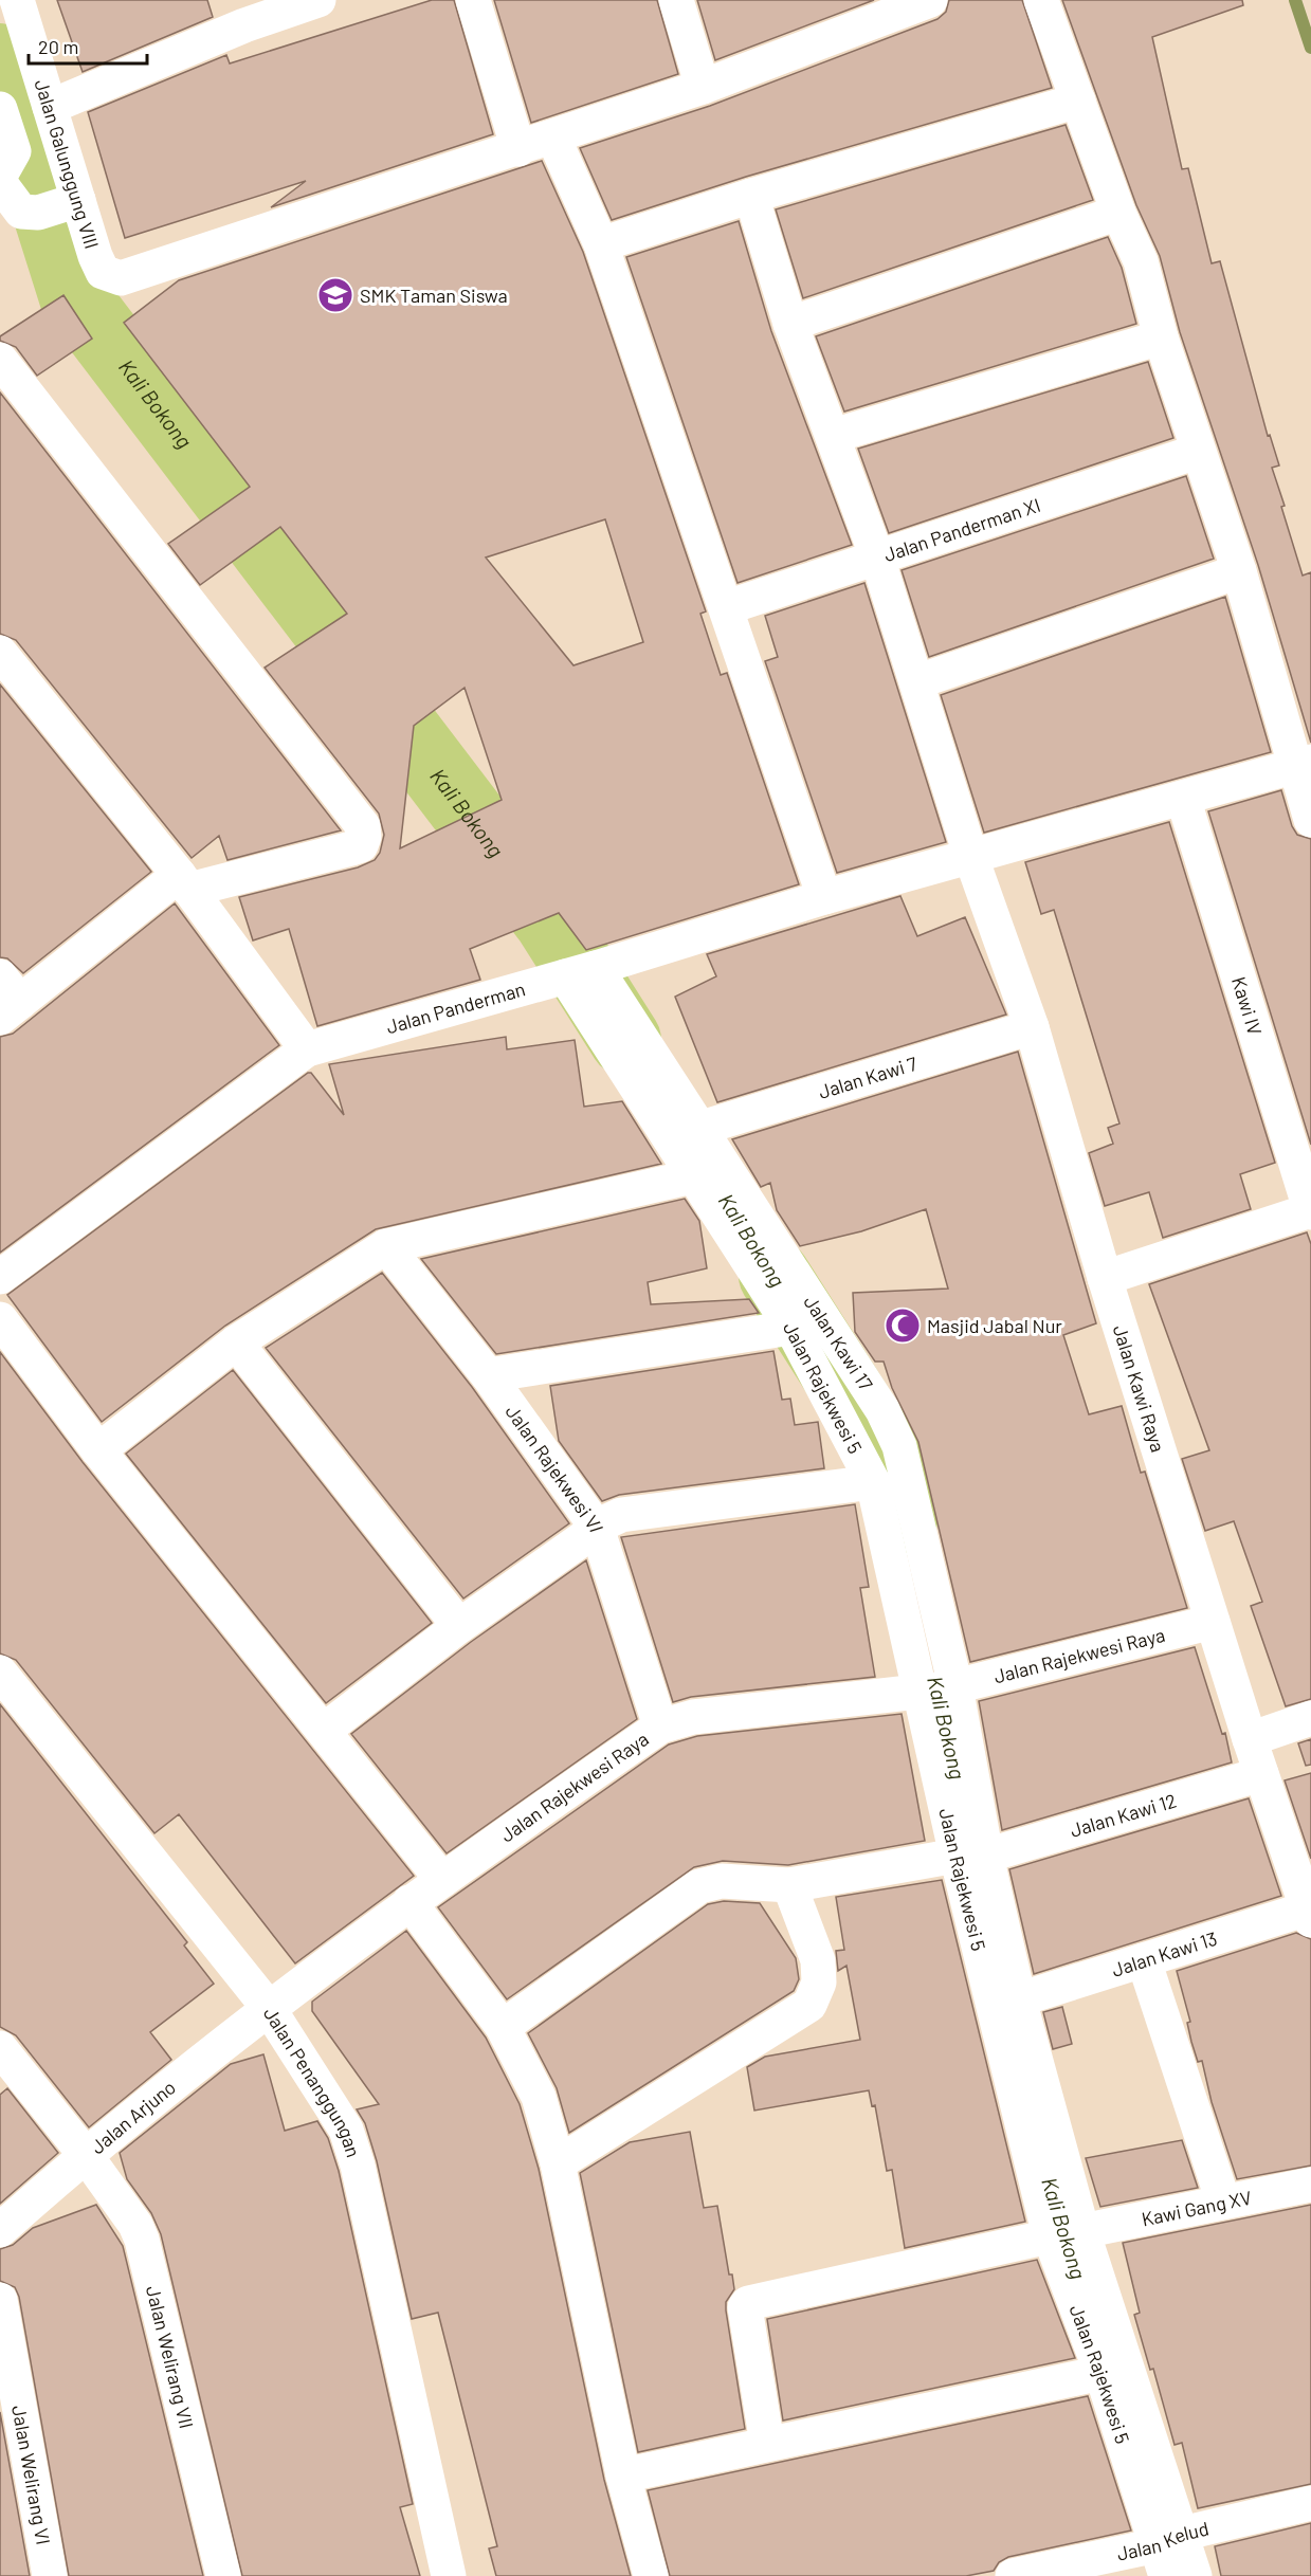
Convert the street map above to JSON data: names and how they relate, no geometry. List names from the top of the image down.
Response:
{
  "streets": {
    "street": [
      "Jalan Galunggung VIII",
      "Jalan Panderman XI",
      "Kawi IV",
      "Jalan Panderman",
      "Jalan Kawi 7",
      "Jalan Kawi 17",
      "Jalan Rajekwesi 5",
      "Jalan Kawi Raya",
      "Jalan Rajekwesi VI",
      "Jalan Rajekwesi Raya",
      "Jalan Kawi 12",
      "Jalan Kawi 13",
      "Jalan Penanggungan",
      "Jalan Arjuno",
      "Kawi Gang XV",
      "Jalan Welirang VII",
      "Jalan Welirang VI",
      "Jalan Kelud"
    ]
  },
  "crossings": [
    ["Jalan Panderman XI", "Jalan Kawi Raya"],
    ["Kawi IV", "Jalan Panderman"],
    ["Jalan Panderman", "Jalan Kawi 17"],
    ["Jalan Panderman", "Jalan Rajekwesi 5"],
    ["Jalan Panderman", "Jalan Kawi Raya"],
    ["Jalan Kawi 7", "Jalan Kawi 17"],
    ["Jalan Kawi 7", "Jalan Kawi Raya"],
    ["Jalan Kawi 17", "Jalan Rajekwesi 5"],
    ["Jalan Kawi 17", "Jalan Rajekwesi Raya"],
    ["Jalan Rajekwesi 5", "Jalan Rajekwesi Raya"],
    ["Jalan Rajekwesi 5", "Jalan Kawi 12"],
    ["Jalan Rajekwesi 5", "Kawi Gang XV"],
    ["Jalan Rajekwesi 5", "Jalan Kelud"],
    ["Jalan Kawi Raya", "Jalan Rajekwesi Raya"],
    ["Jalan Kawi Raya", "Jalan Kawi 12"],
    ["Jalan Kawi Raya", "Jalan Kawi 13"],
    ["Jalan Rajekwesi VI", "Jalan Rajekwesi Raya"],
    ["Jalan Rajekwesi Raya", "Jalan Penanggungan"],
    ["Jalan Rajekwesi Raya", "Jalan Arjuno"],
    ["Jalan Penanggungan", "Jalan Arjuno"],
    ["Jalan Arjuno", "Jalan Welirang VII"]
  ],
  "water": ["Kali Bokong"],
  "places": {
    "school or university": ["SMK Taman Siswa"],
    "mosque": ["Masjid Jabal Nur"]
  },
  "scale_bar": "20 m"
}
